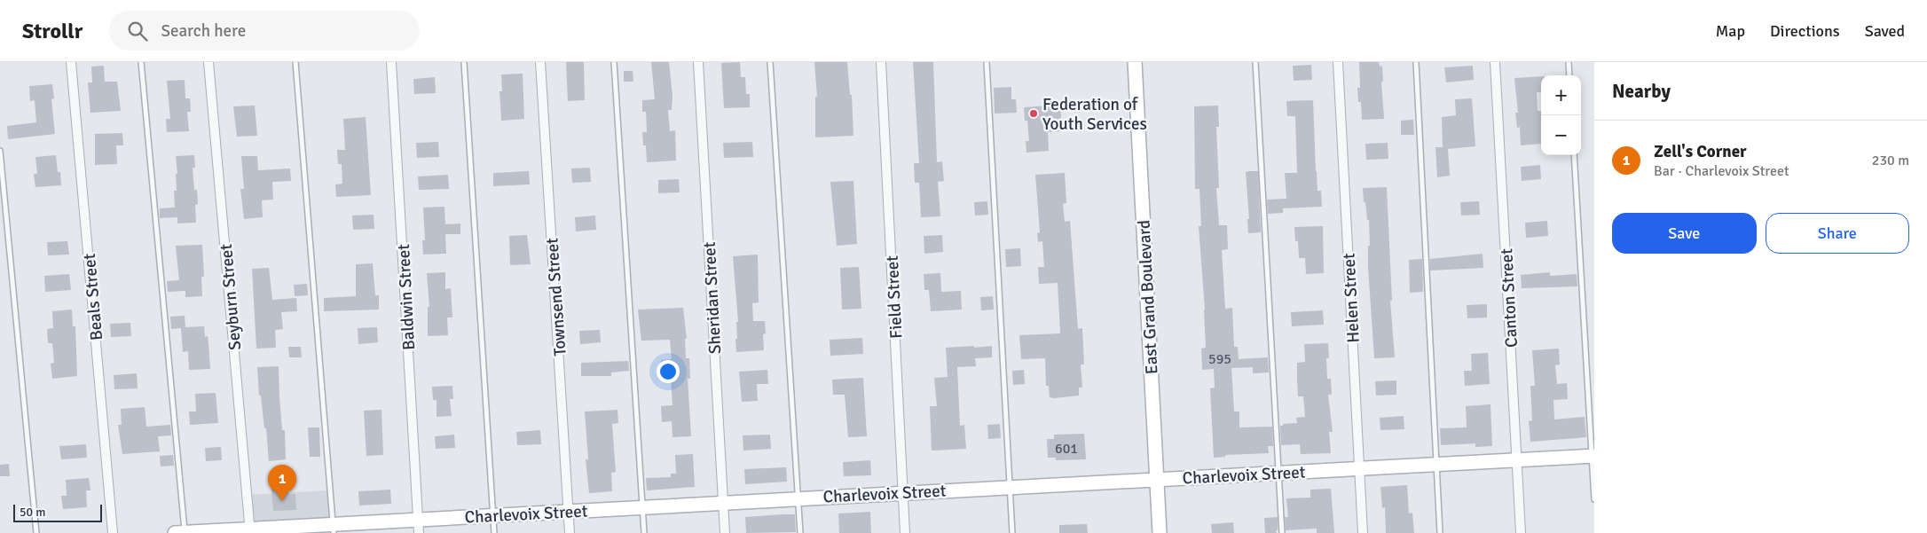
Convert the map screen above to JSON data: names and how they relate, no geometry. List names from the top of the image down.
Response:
{
  "streets": {
    "street": [
      "Beals Street",
      "Seyburn Street",
      "Baldwin Street",
      "Townsend Street",
      "Field Street",
      "East Grand Boulevard",
      "Sheridan Street",
      "Helen Street",
      "Canton Street",
      "Charlevoix Street"
    ]
  },
  "crossings": [
    ["Seyburn Street", "Charlevoix Street"],
    ["Baldwin Street", "Charlevoix Street"],
    ["Townsend Street", "Charlevoix Street"],
    ["Field Street", "Charlevoix Street"],
    ["East Grand Boulevard", "Charlevoix Street"],
    ["Sheridan Street", "Charlevoix Street"],
    ["Helen Street", "Charlevoix Street"],
    ["Canton Street", "Charlevoix Street"]
  ],
  "places": ["Federation of Youth Services"],
  "house_numbers": ["595", "601"],
  "scale_bar": "50 m",
  "page": {
    "header": "Strollr",
    "search": "Search here",
    "nav": ["Map", "Directions", "Saved"],
    "heading": "Nearby",
    "map_buttons": ["+", "−"],
    "list": [
      {
        "mark": "1",
        "name": "Zell's Corner",
        "note": "Bar · Charlevoix Street",
        "value": "230 m"
      }
    ],
    "buttons": ["Save", "Share"],
    "pins": "1",
    "scale": "50 m"
  }
}
